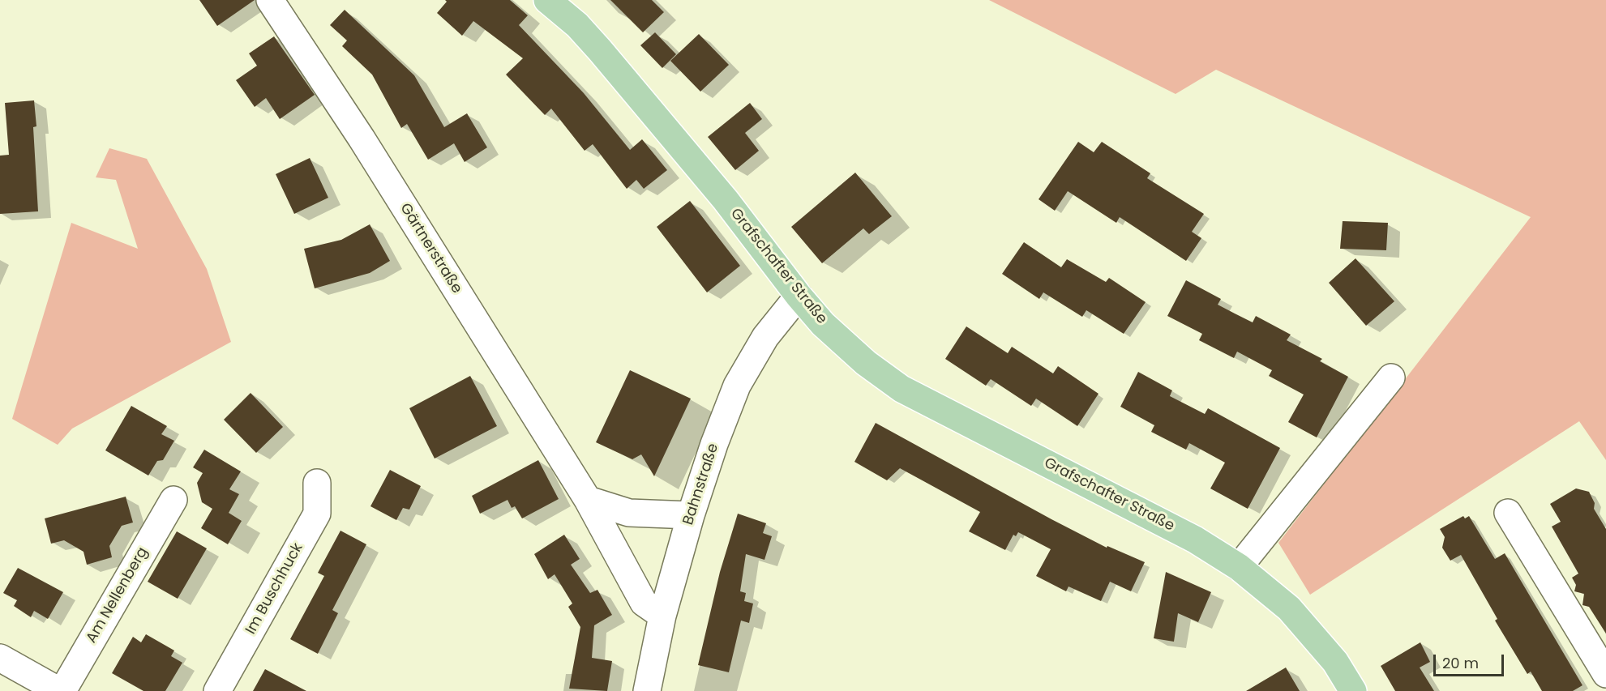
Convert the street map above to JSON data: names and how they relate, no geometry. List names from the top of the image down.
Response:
{
  "streets": {
    "main road": ["Grafschafter Straße"],
    "street": [
      "Gärtnerstraße",
      "Bahnstraße",
      "Im Buschhuck",
      "Am Nellenberg"
    ]
  },
  "crossings": [
    ["Gärtnerstraße", "Bahnstraße"],
    ["Grafschafter Straße", "Bahnstraße"]
  ],
  "scale_bar": "20 m"
}
